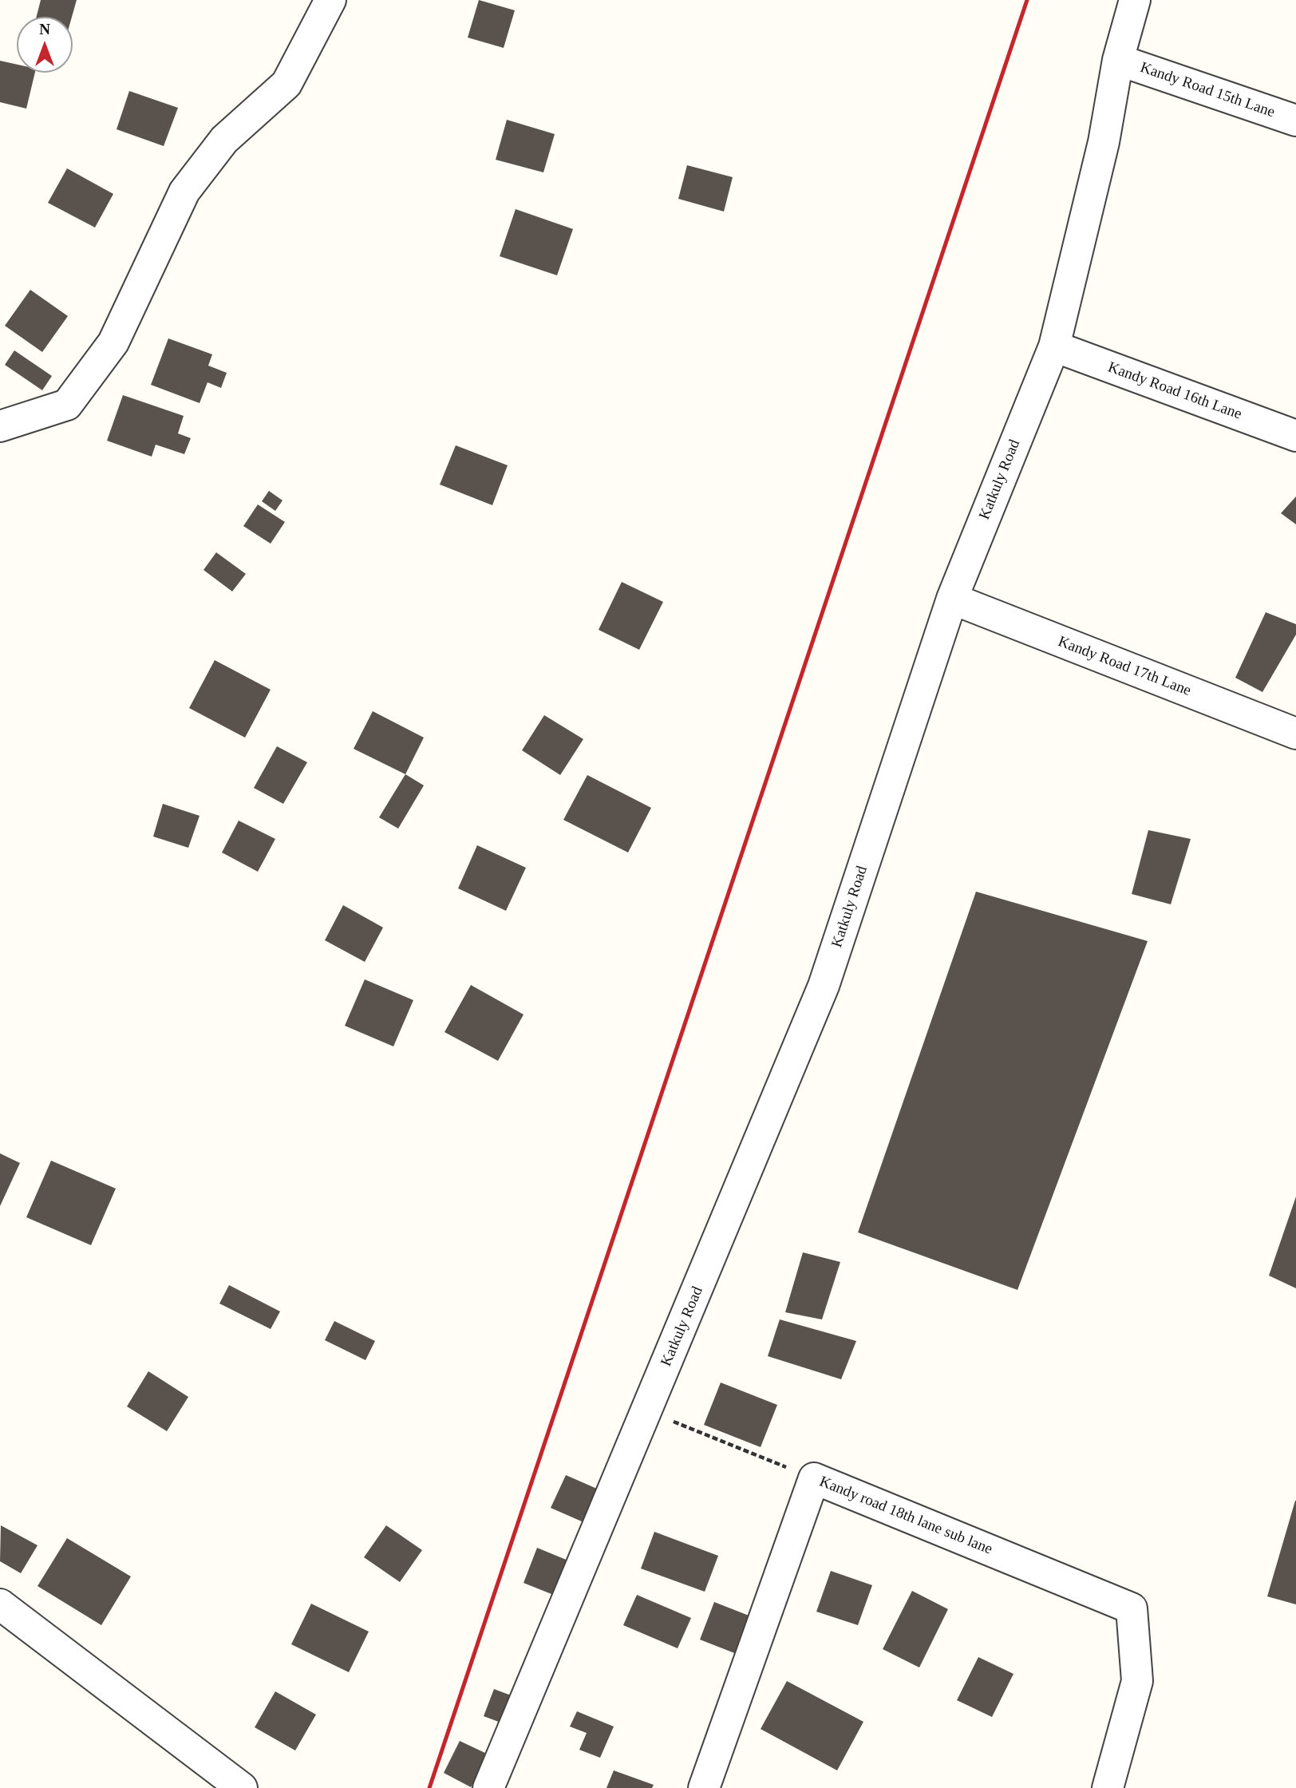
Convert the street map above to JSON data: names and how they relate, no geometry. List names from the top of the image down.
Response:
{
  "streets": {
    "street": [
      "Kandy Road 15th Lane",
      "Kandy Road 16th Lane",
      "Katkuly Road",
      "Kandy Road 17th Lane",
      "Kandy road 18th lane sub lane"
    ]
  },
  "crossings": [
    ["Kandy Road 15th Lane", "Katkuly Road"],
    ["Kandy Road 16th Lane", "Katkuly Road"],
    ["Katkuly Road", "Kandy Road 17th Lane"]
  ],
  "north": "top"
}
